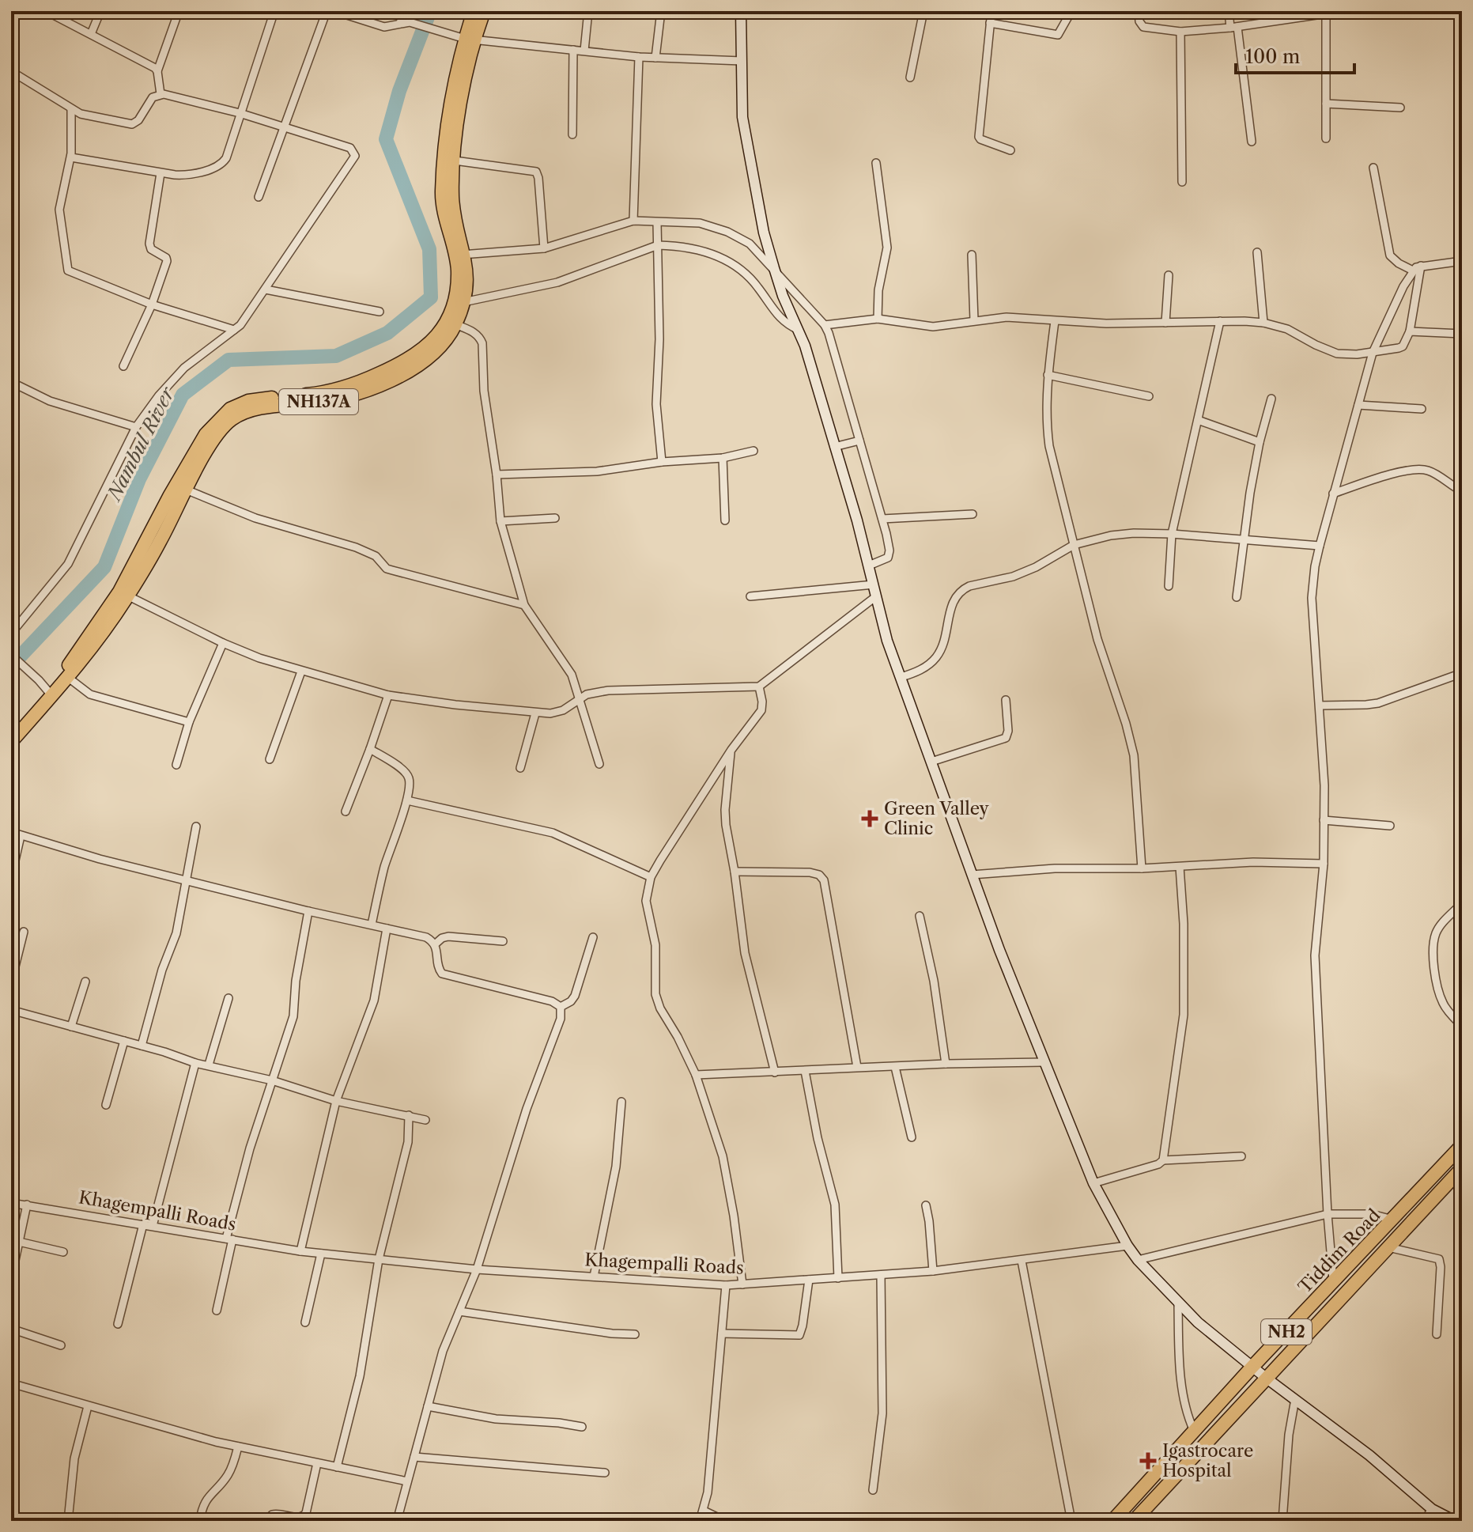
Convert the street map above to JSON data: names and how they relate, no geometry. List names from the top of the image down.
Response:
{
  "streets": {
    "highway": ["NH137A", "Tiddim Road", "NH2"],
    "street": ["Khagempalli Roads"]
  },
  "water": ["Nambul River"],
  "places": {
    "health": ["Green Valley Clinic", "Igastrocare Hospital"]
  },
  "scale_bar": "100 m"
}
